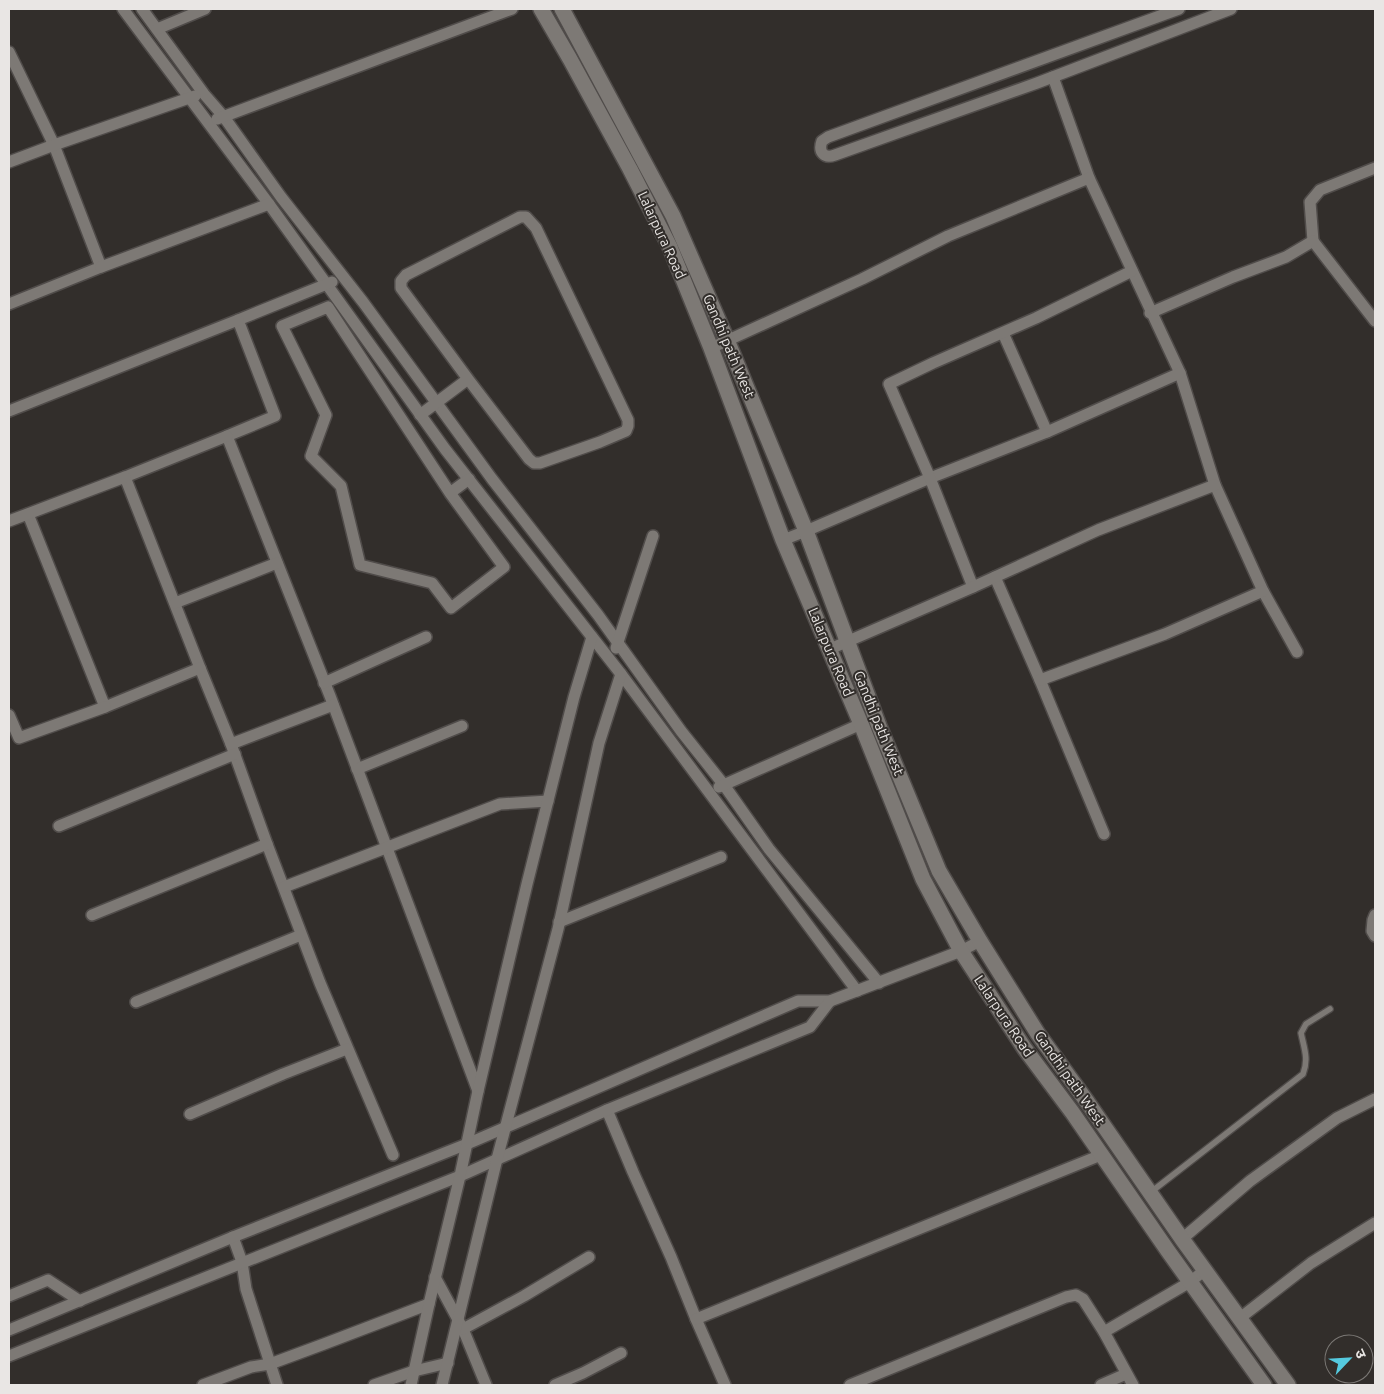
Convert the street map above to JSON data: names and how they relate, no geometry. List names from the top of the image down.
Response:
{
  "streets": {
    "street": ["Lalarpura Road", "Gandhi path West"]
  },
  "north": "top right"
}
